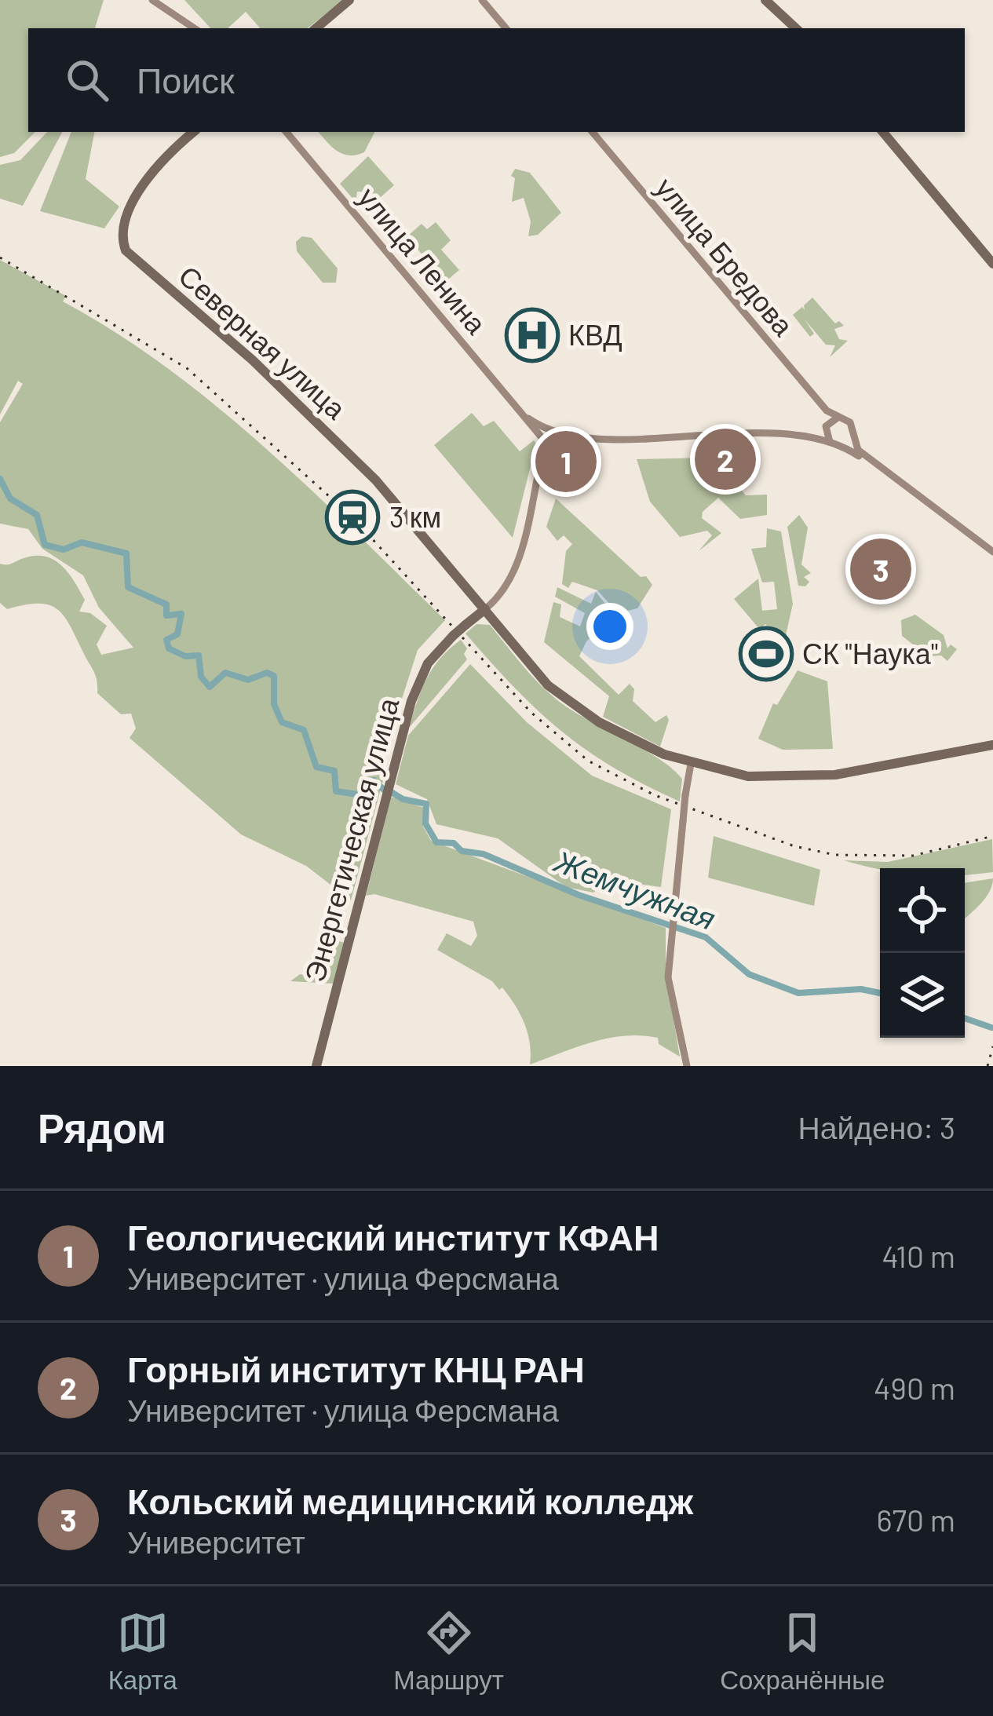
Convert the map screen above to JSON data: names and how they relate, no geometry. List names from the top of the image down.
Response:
{
  "streets": {
    "main road": ["Северная улица", "Энергетическая улица"],
    "street": ["улица Бредова", "улица Ленина"]
  },
  "crossings": [
    ["Северная улица", "Энергетическая улица"]
  ],
  "water": ["Жемчужная"],
  "places": {
    "hospital": ["КВД"],
    "station": ["3 км"],
    "sports": ["СК \"Наука\""]
  },
  "page": {
    "search": "Поиск",
    "pins": ["2", "1", "3"],
    "heading": ["Рядом", "Найдено: 3"],
    "list": [
      {
        "mark": "1",
        "name": "Геологический институт КФАН",
        "note": "Университет · улица Ферсмана",
        "value": "410 m"
      },
      {
        "mark": "2",
        "name": "Горный институт КНЦ РАН",
        "note": "Университет · улица Ферсмана",
        "value": "490 m"
      },
      {
        "mark": "3",
        "name": "Кольский медицинский колледж",
        "note": "Университет",
        "value": "670 m"
      }
    ],
    "nav": ["Карта", "Маршрут", "Сохранённые"]
  }
}
